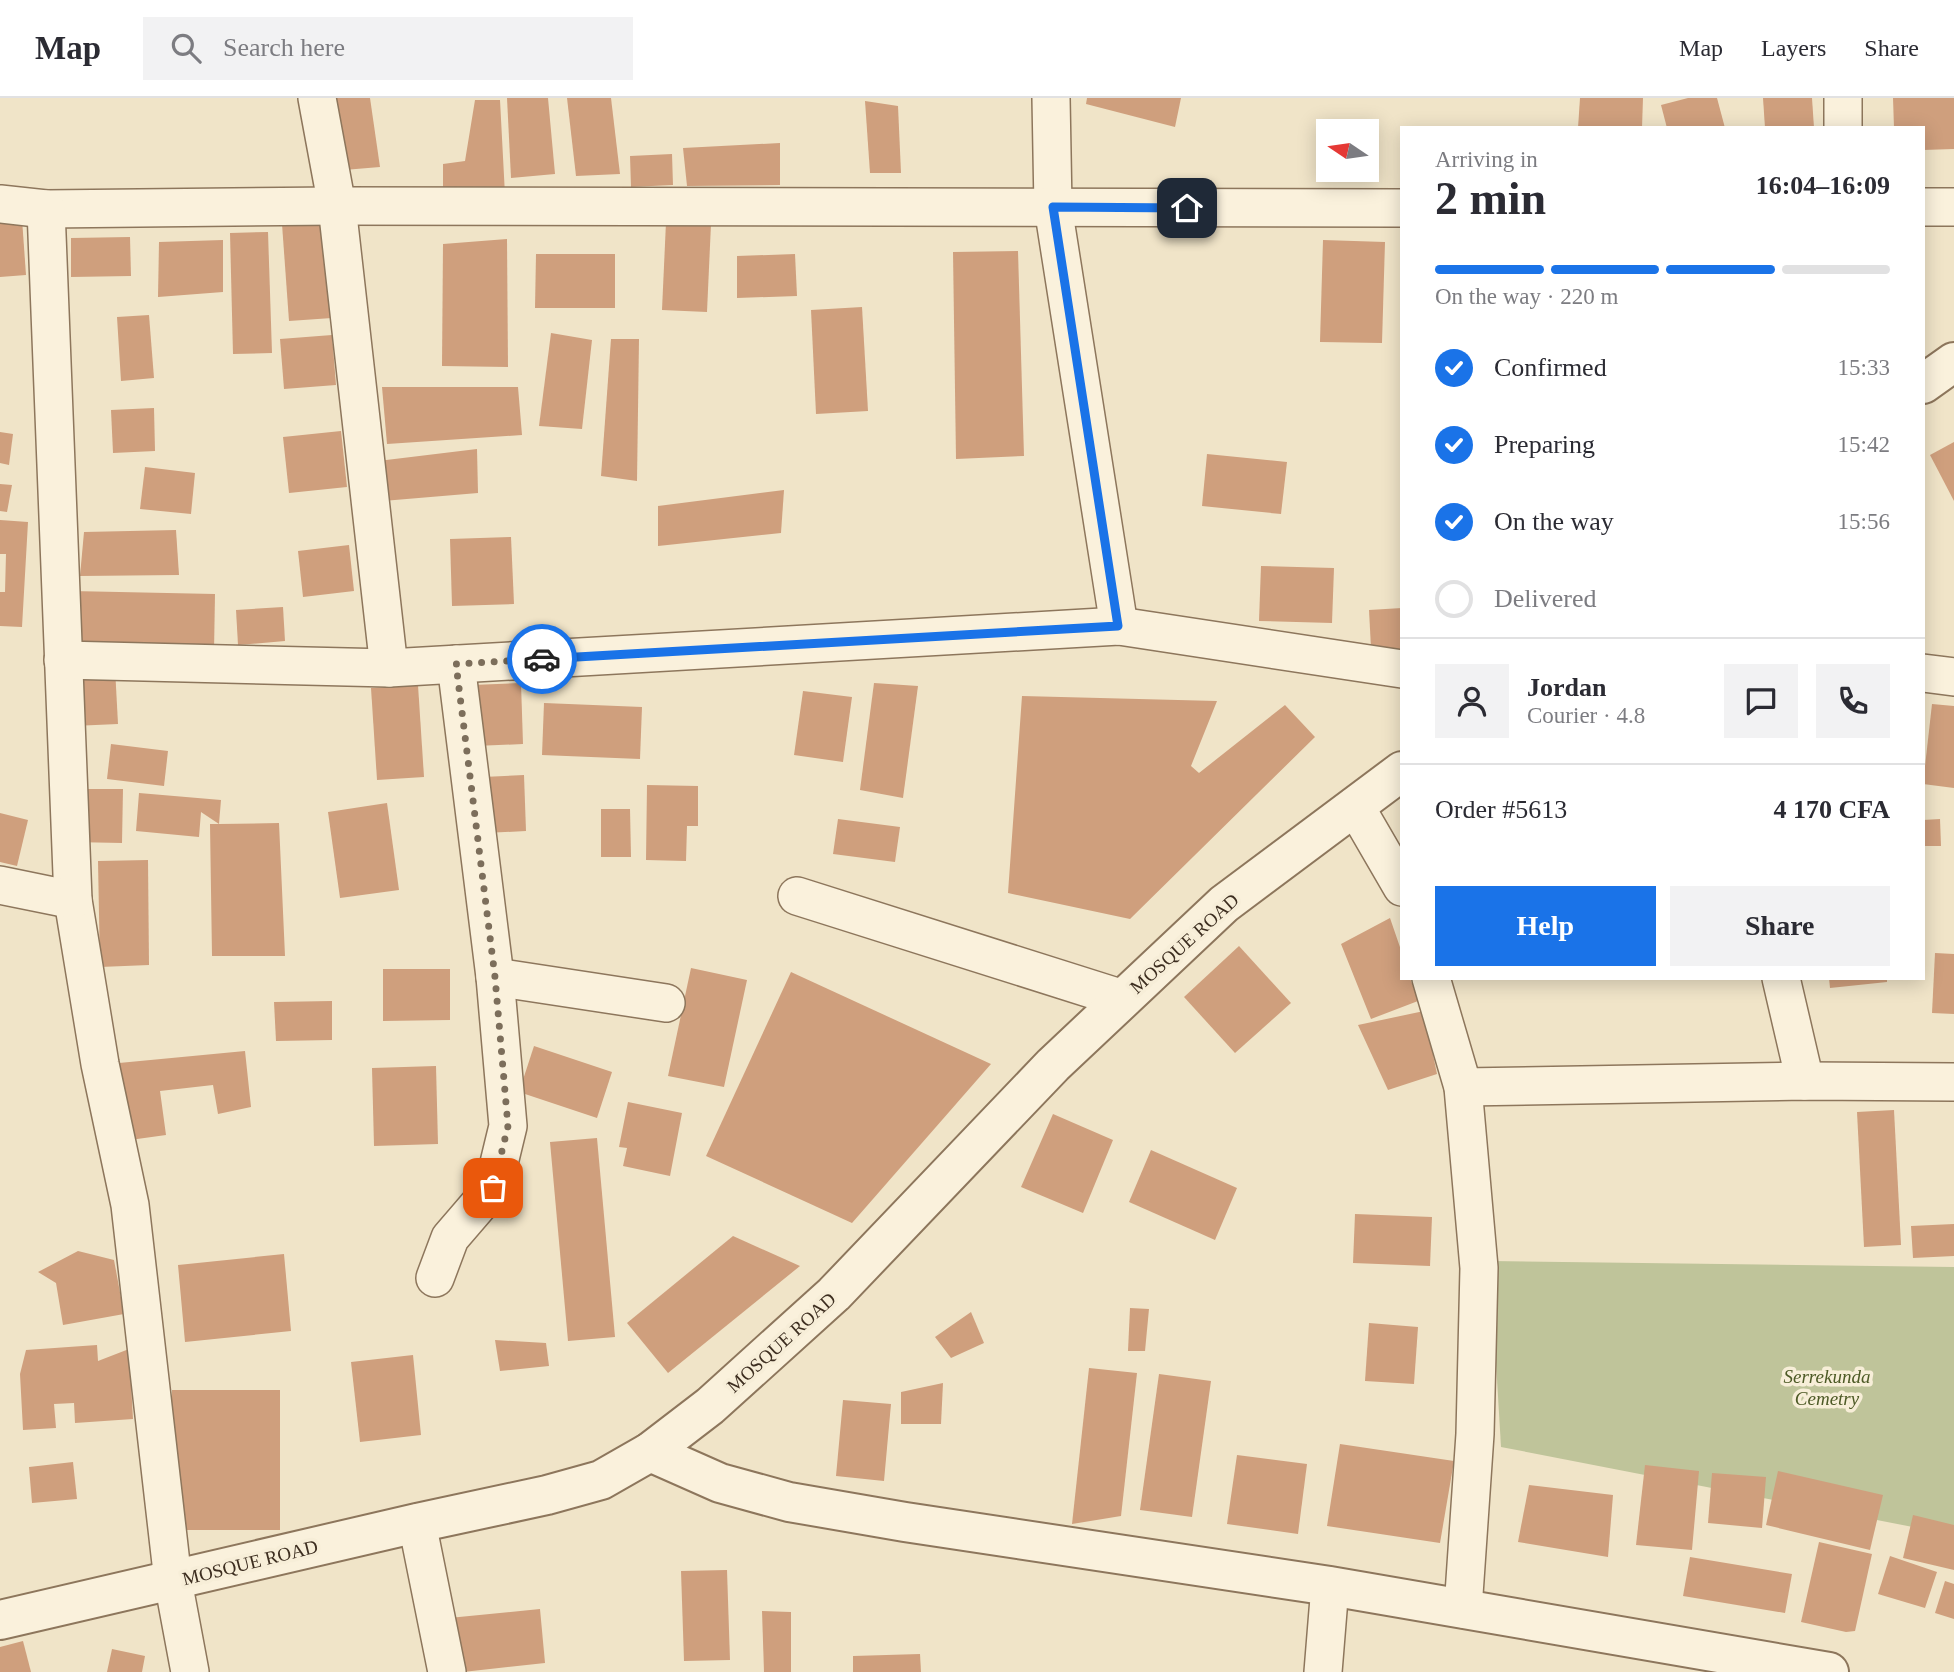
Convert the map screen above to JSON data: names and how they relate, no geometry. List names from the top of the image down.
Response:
{
  "streets": {
    "street": ["MOSQUE ROAD"]
  },
  "parks": ["Serrekunda Cemetry"],
  "north": "left",
  "page": {
    "header": "Map",
    "search": "Search here",
    "nav": ["Map", "Layers", "Share"],
    "heading": ["2 min", "Arriving in", "16:04–16:09"],
    "panel": [
      "Jordan",
      "Courier · 4.8",
      "Order #5613",
      "4 170 CFA"
    ],
    "bar": "On the way · 220 m",
    "list": [
      ["Confirmed", "15:33"],
      ["Preparing", "15:42"],
      ["On the way", "15:56"],
      "Delivered"
    ],
    "buttons": ["Help", "Share"]
  }
}
